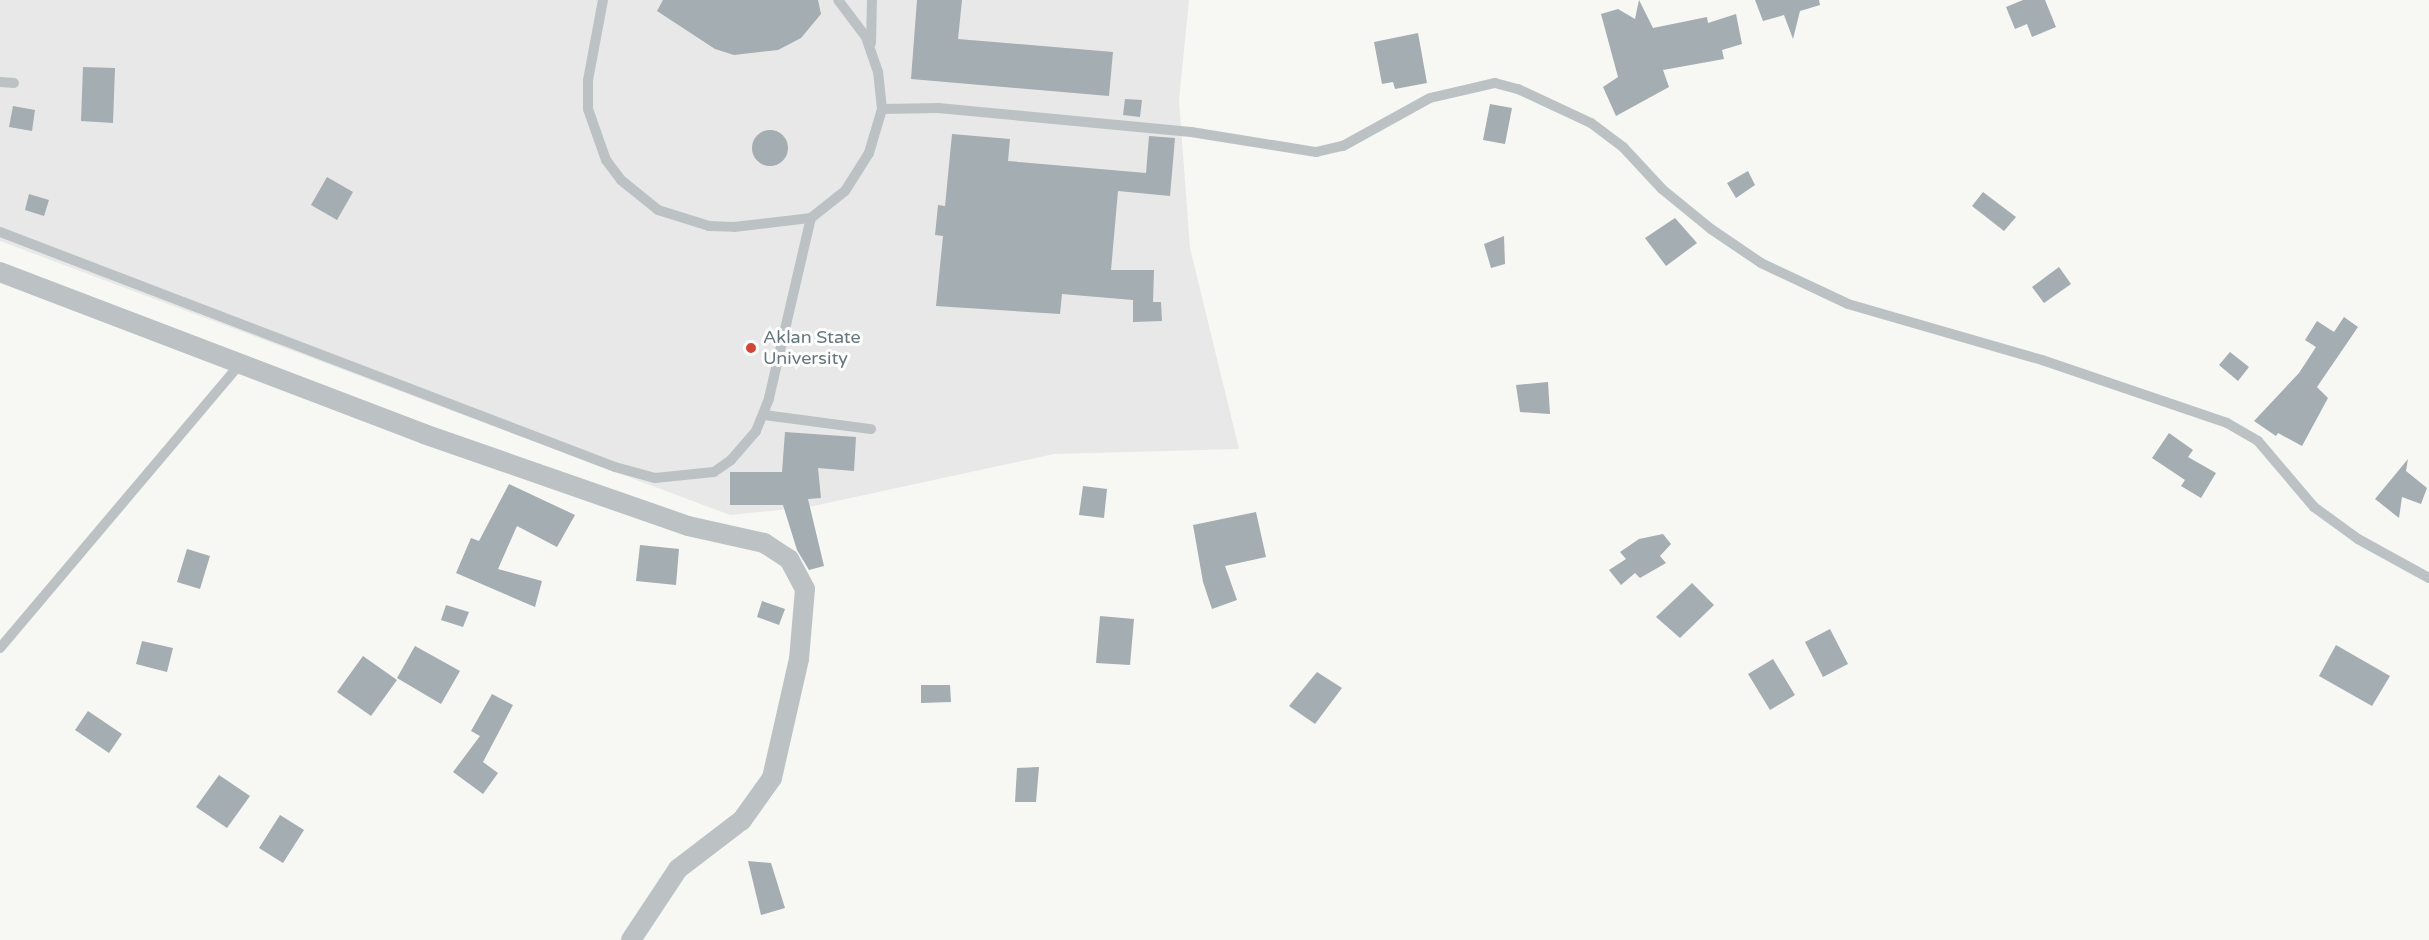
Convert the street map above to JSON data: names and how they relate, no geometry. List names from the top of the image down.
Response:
{
  "places": ["Aklan State University"]
}
